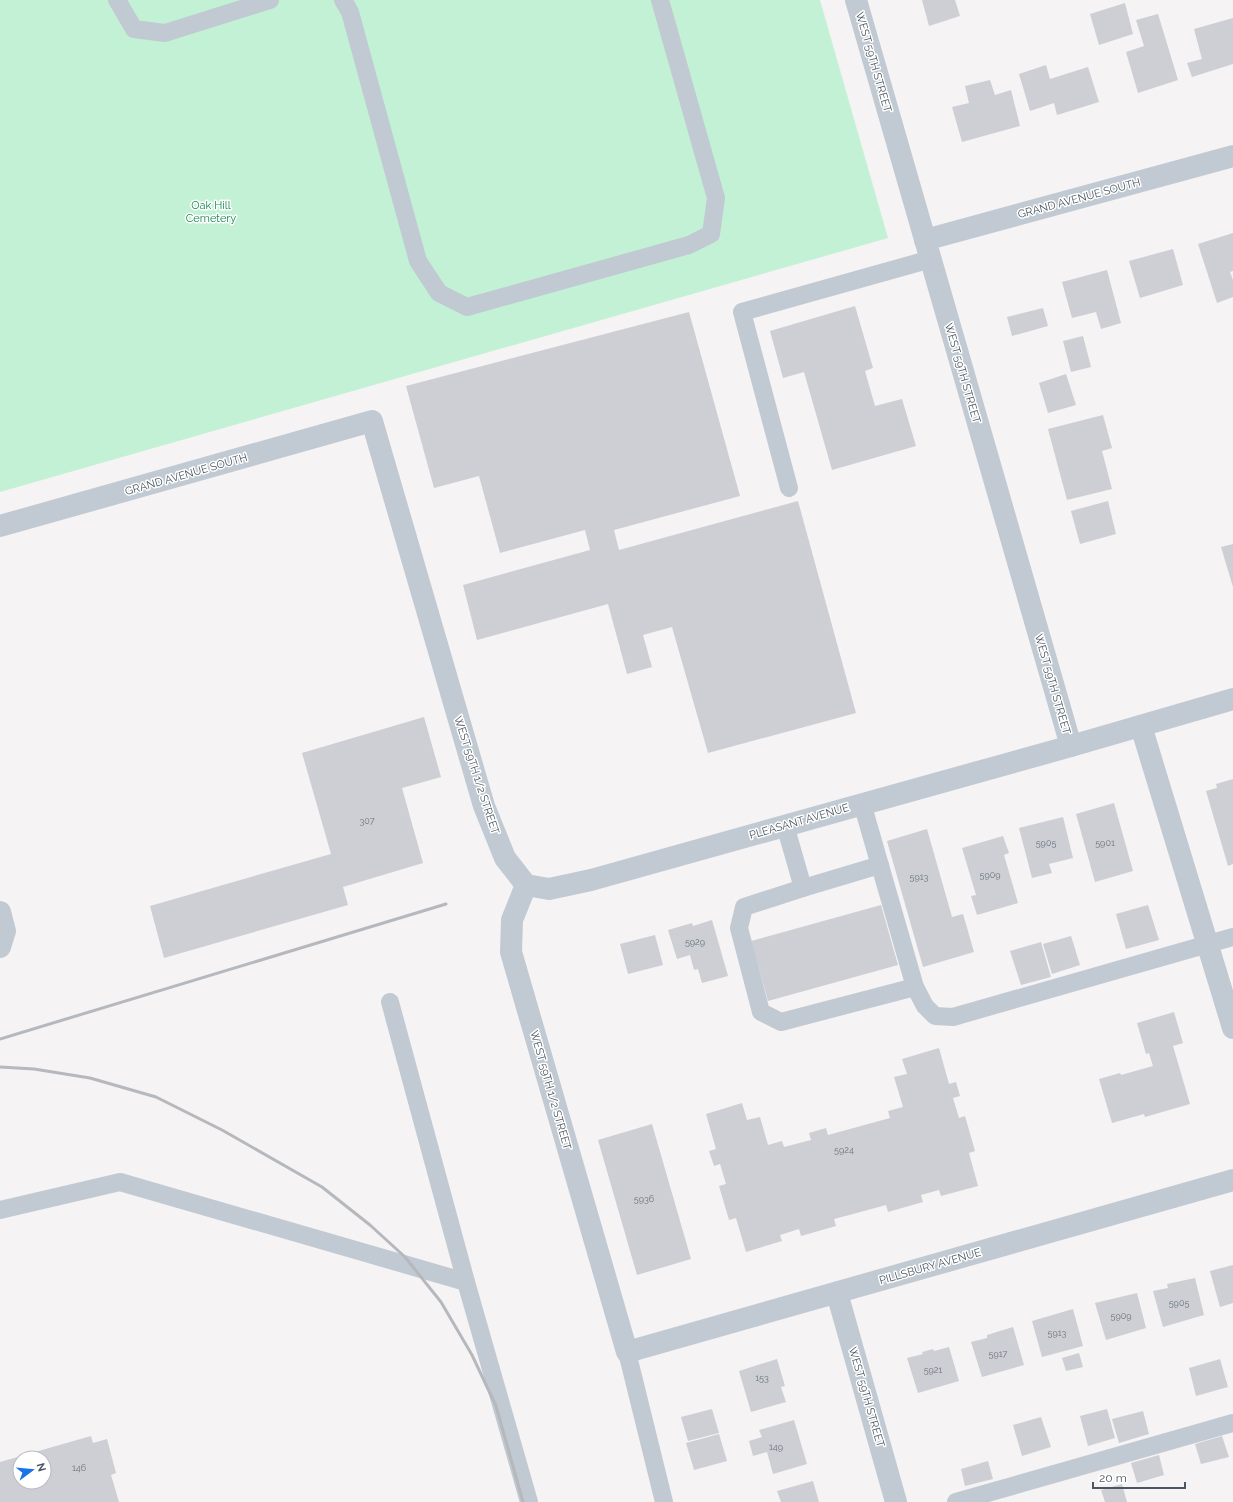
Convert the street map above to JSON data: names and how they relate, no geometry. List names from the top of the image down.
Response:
{
  "streets": {
    "street": [
      "WEST 59TH STREET",
      "GRAND AVENUE SOUTH",
      "WEST 59TH 1/2 STREET",
      "PLEASANT AVENUE",
      "PILLSBURY AVENUE"
    ]
  },
  "crossings": [
    ["WEST 59TH STREET", "GRAND AVENUE SOUTH"],
    ["WEST 59TH STREET", "PLEASANT AVENUE"],
    ["WEST 59TH STREET", "PILLSBURY AVENUE"],
    ["GRAND AVENUE SOUTH", "WEST 59TH 1/2 STREET"],
    ["WEST 59TH 1/2 STREET", "PLEASANT AVENUE"],
    ["WEST 59TH 1/2 STREET", "PILLSBURY AVENUE"]
  ],
  "parks": ["Oak Hill Cemetery"],
  "house_numbers": [
    "307",
    "5905",
    "5901",
    "5909",
    "5913",
    "5929",
    "5924",
    "5936",
    "5905",
    "5909",
    "5913",
    "5917",
    "5921",
    "153",
    "149",
    "146"
  ],
  "scale_bar": "20 m",
  "north": "right"
}
